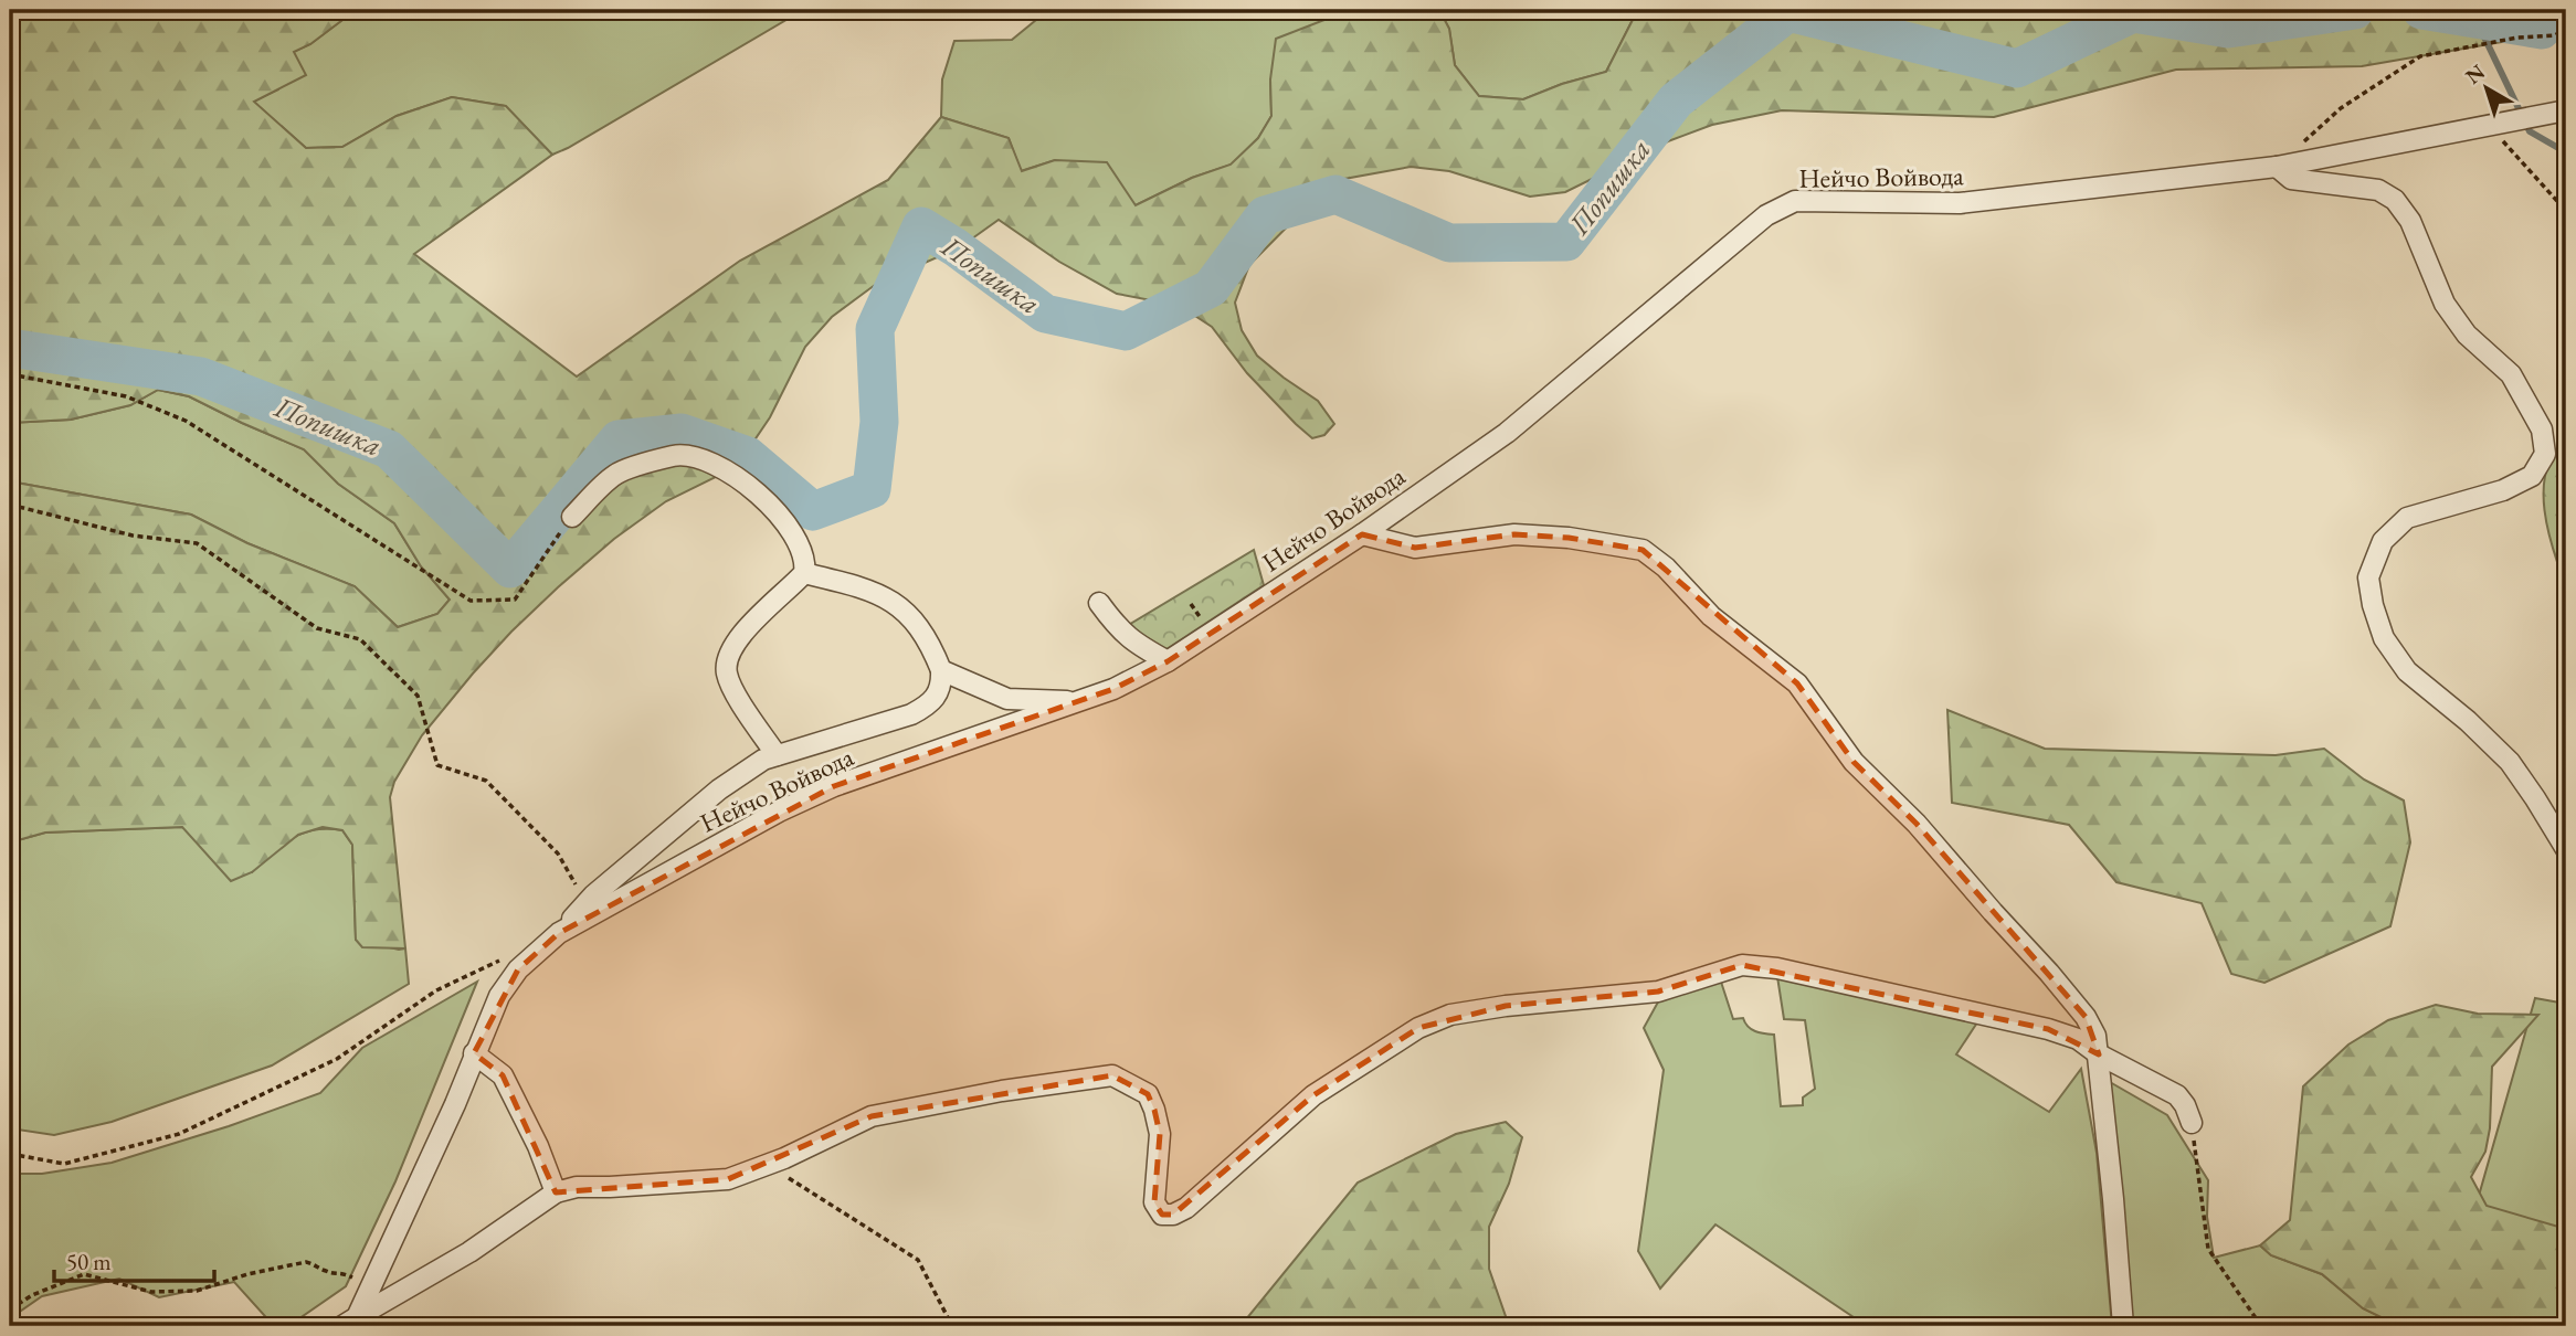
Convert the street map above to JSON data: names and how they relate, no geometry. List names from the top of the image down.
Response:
{
  "streets": {
    "street": ["Нейчо Войвода"]
  },
  "water": ["Попишка"],
  "scale_bar": "50 m",
  "north": "top left"
}
